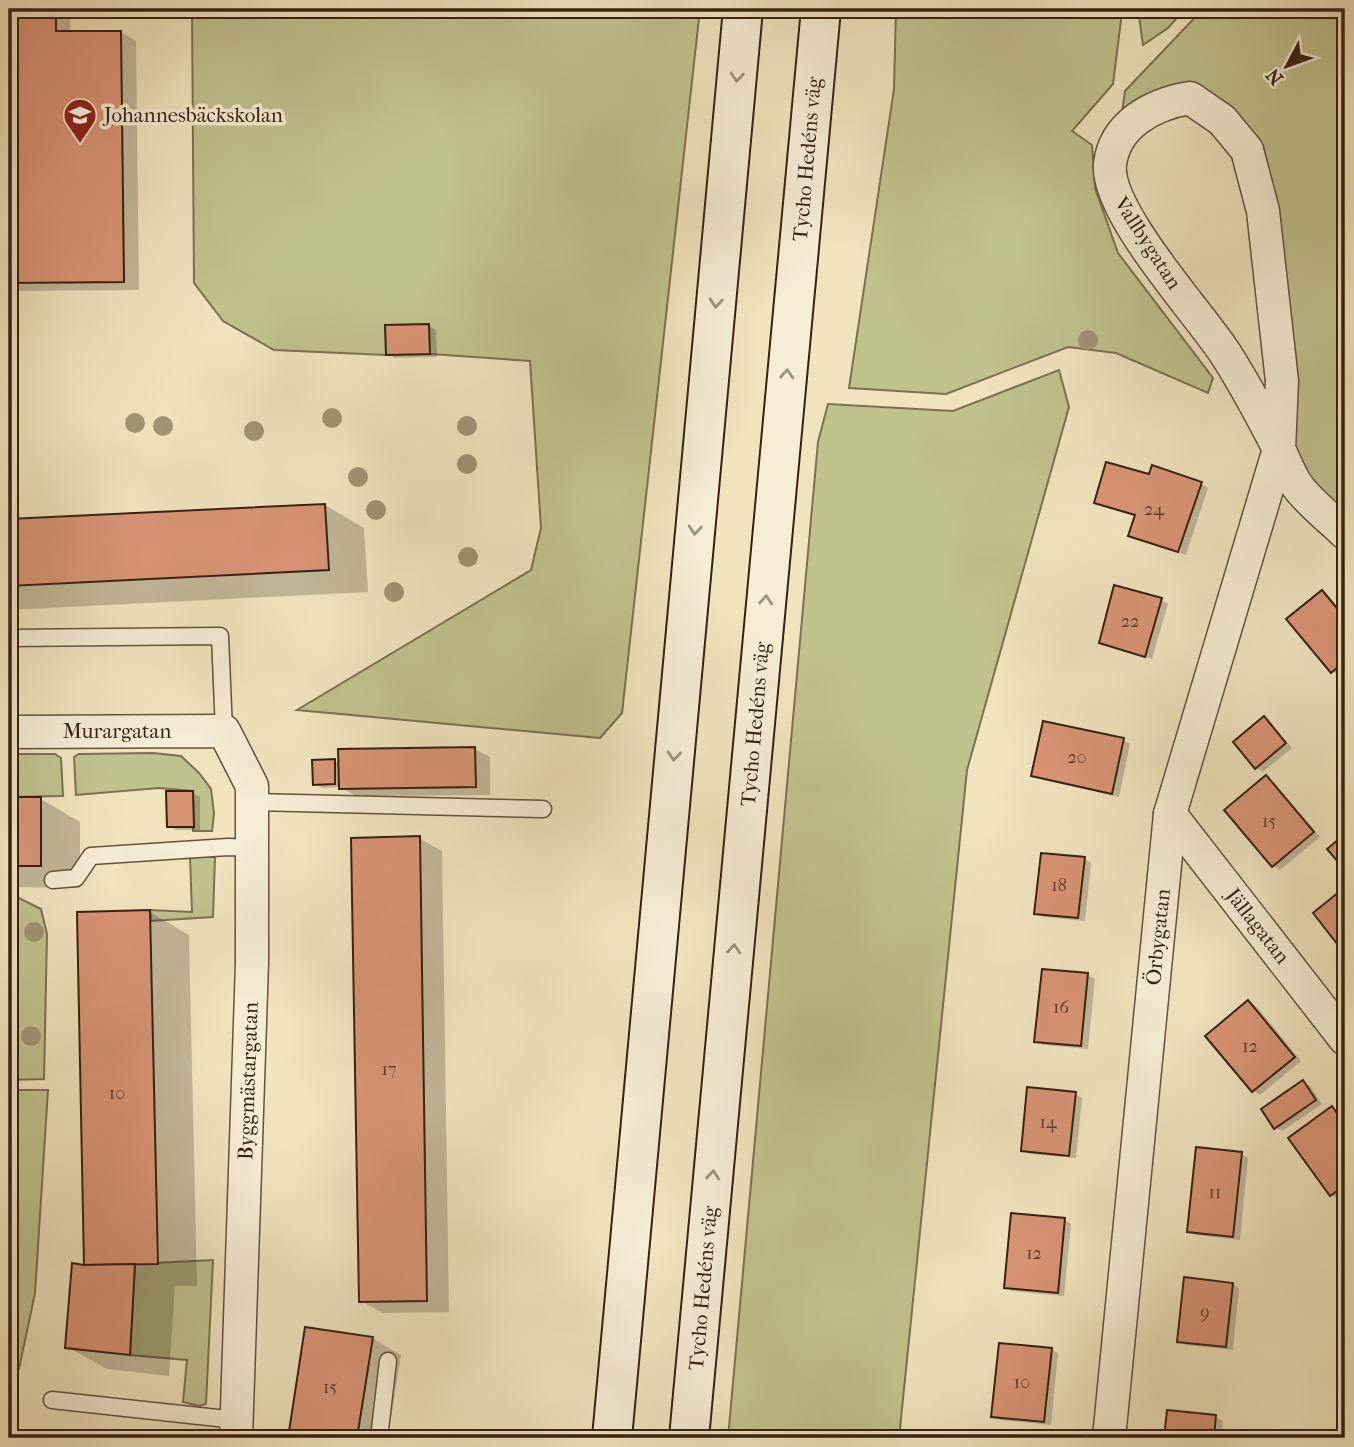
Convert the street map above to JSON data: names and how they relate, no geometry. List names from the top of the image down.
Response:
{
  "streets": {
    "main road": ["Tycho Hedéns väg"],
    "street": [
      "Vallbygatan",
      "Murargatan",
      "Jällagatan",
      "Örbygatan",
      "Byggmästargatan"
    ]
  },
  "crossings": [
    ["Vallbygatan", "Örbygatan"],
    ["Murargatan", "Byggmästargatan"],
    ["Jällagatan", "Örbygatan"]
  ],
  "places": {
    "school or university": ["Johannesbäckskolan"]
  },
  "house_numbers": [
    "24",
    "22",
    "20",
    "15",
    "18",
    "16",
    "12",
    "17",
    "10",
    "14",
    "11",
    "12",
    "9",
    "10",
    "15"
  ],
  "north": "bottom left"
}
